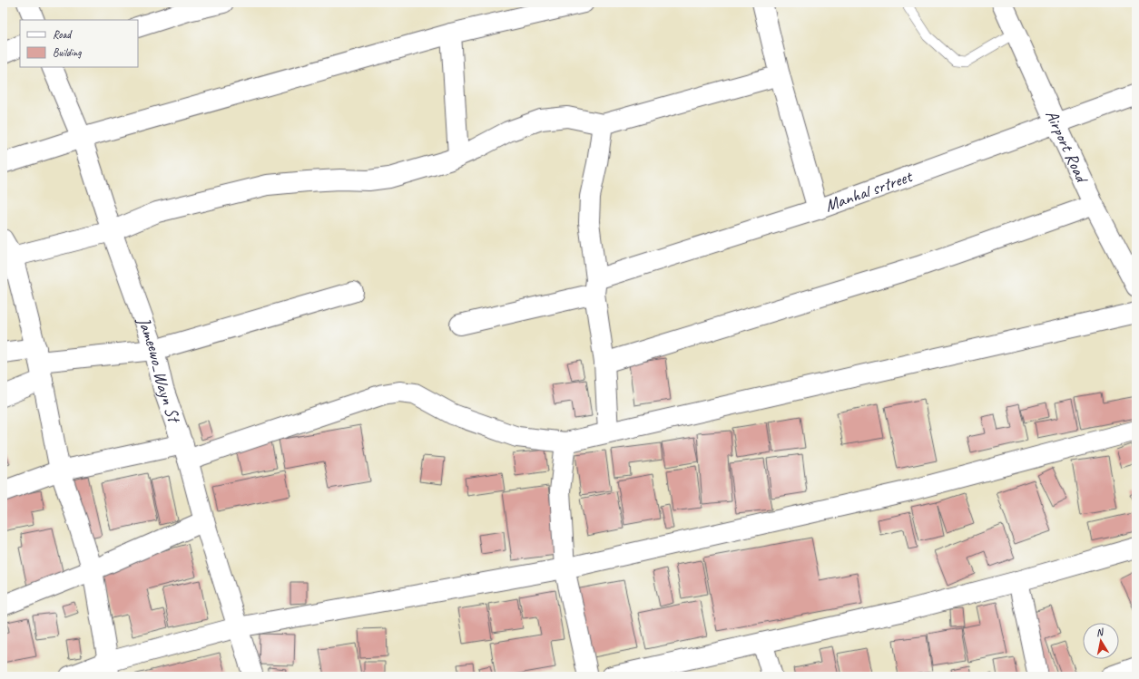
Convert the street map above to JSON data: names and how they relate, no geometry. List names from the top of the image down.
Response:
{
  "streets": {
    "street": ["Airport Road", "Manhal srtreet", "Jameewo_Wayn St"]
  },
  "crossings": [
    ["Airport Road", "Manhal srtreet"]
  ],
  "legend": ["Road", "Building"],
  "north": "top"
}
